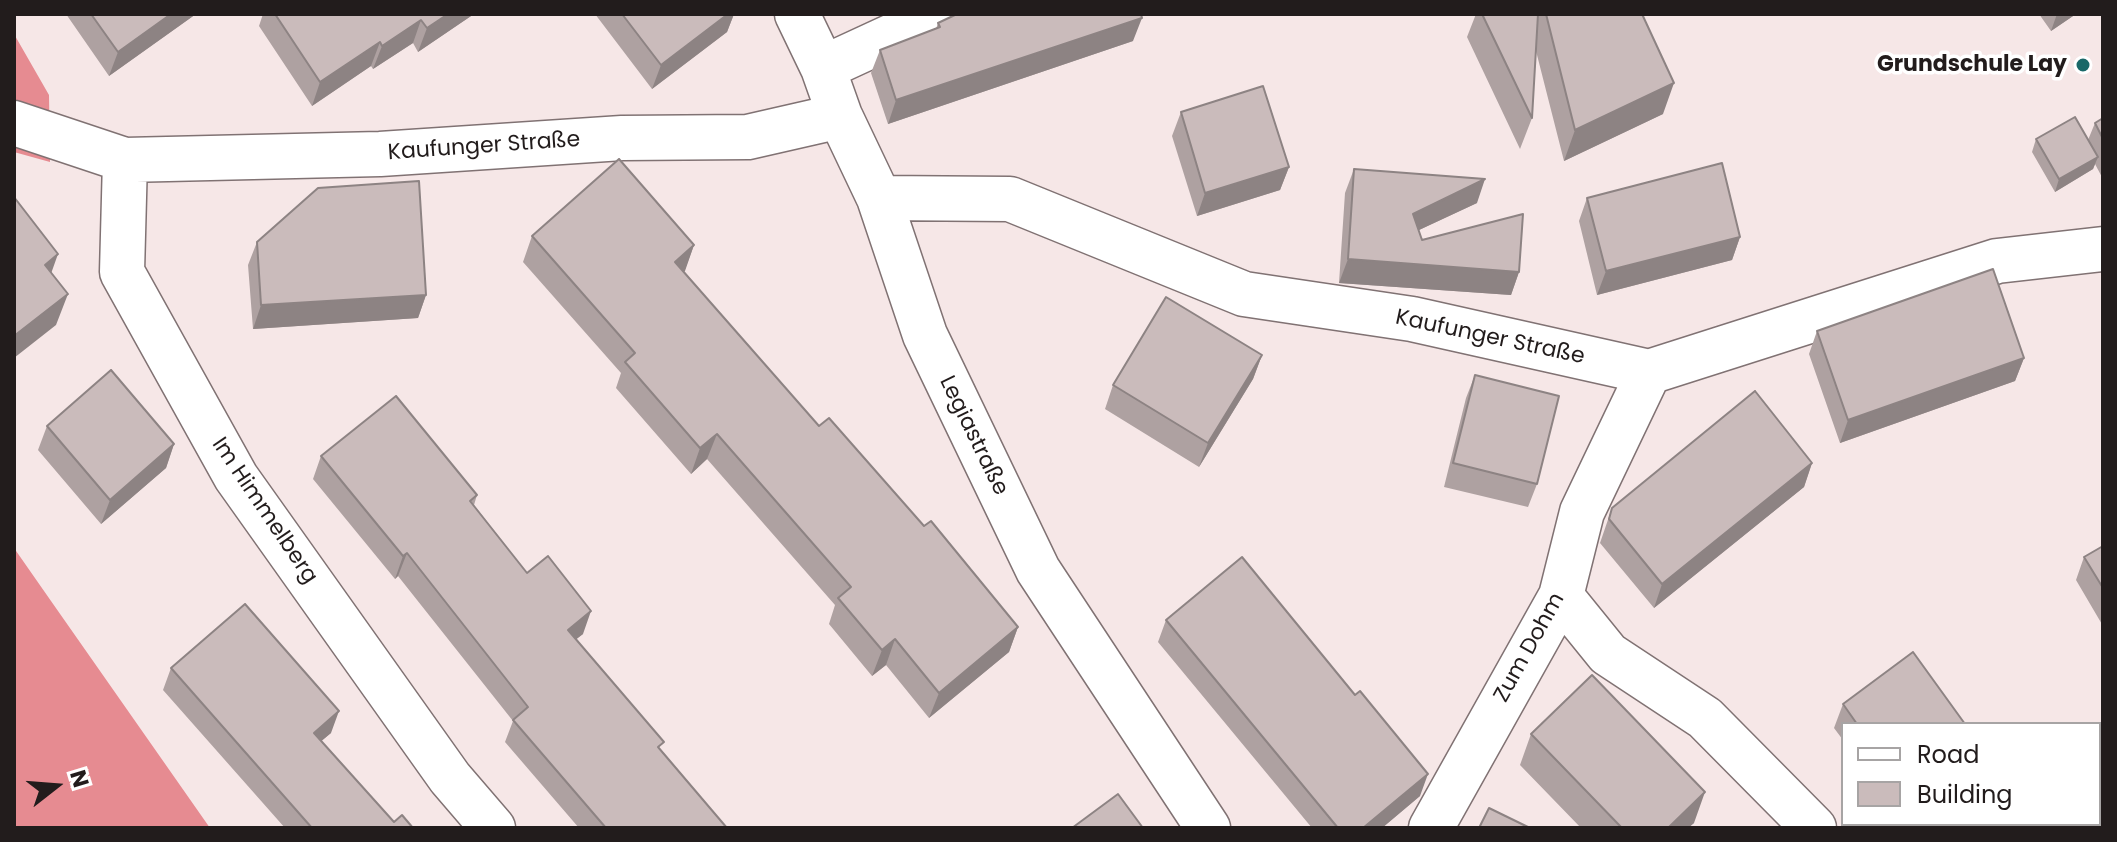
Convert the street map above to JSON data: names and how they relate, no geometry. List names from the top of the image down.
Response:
{
  "streets": {
    "street": [
      "Kaufunger Straße",
      "Legiastraße",
      "Im Himmelberg",
      "Zum Dohm"
    ]
  },
  "crossings": [
    ["Kaufunger Straße", "Legiastraße"],
    ["Kaufunger Straße", "Im Himmelberg"],
    ["Kaufunger Straße", "Zum Dohm"]
  ],
  "places": ["Grundschule Lay"],
  "legend": ["Road", "Building"],
  "north": "right"
}
